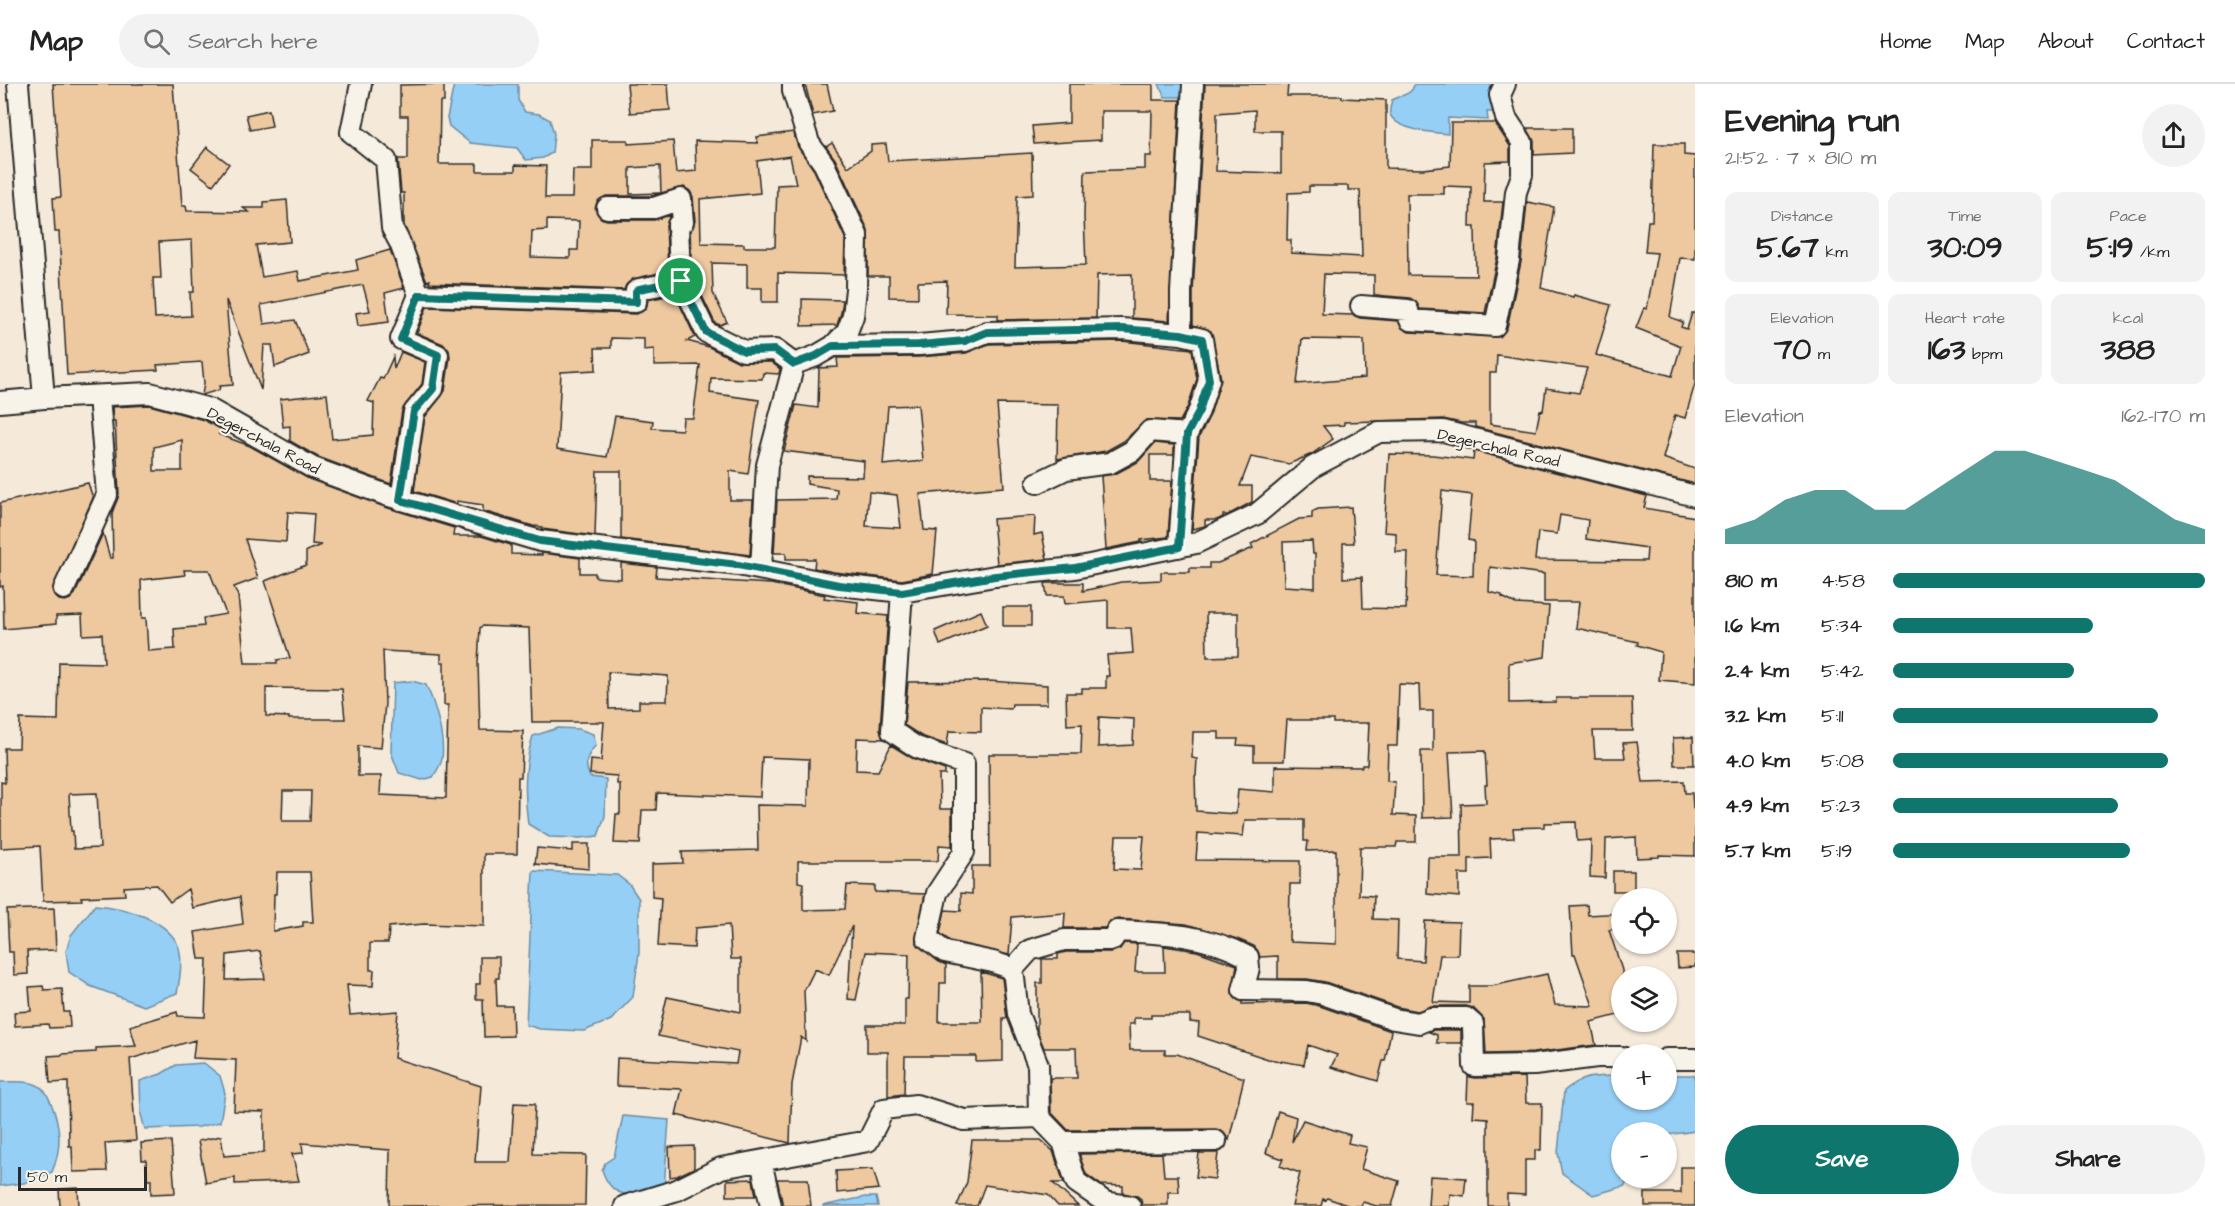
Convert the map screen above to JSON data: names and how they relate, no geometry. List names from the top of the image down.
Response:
{
  "streets": {
    "street": ["Degerchala Road"]
  },
  "scale_bar": "50 m",
  "page": {
    "header": "Map",
    "search": "Search here",
    "nav": [
      "Home",
      "Map",
      "About",
      "Contact"
    ],
    "heading": ["Evening run", "21:52 · 7 × 810 m"],
    "stats": [
      ["Distance", "5.67 km"],
      ["Time", "30:09"],
      ["Pace", "5:19 /km"],
      ["Elevation", "70 m"],
      ["Heart rate", "163 bpm"],
      ["kcal", "388"]
    ],
    "chart": ["Elevation", "162–170 m"],
    "list": [
      {
        "name": "810 m",
        "note": "4:58"
      },
      {
        "name": "1.6 km",
        "note": "5:34"
      },
      {
        "name": "2.4 km",
        "note": "5:42"
      },
      {
        "name": "3.2 km",
        "note": "5:11"
      },
      {
        "name": "4.0 km",
        "note": "5:08"
      },
      {
        "name": "4.9 km",
        "note": "5:23"
      },
      {
        "name": "5.7 km",
        "note": "5:19"
      }
    ],
    "map_buttons": ["+", "−"],
    "buttons": ["Save", "Share"],
    "scale": "50 m"
  }
}
